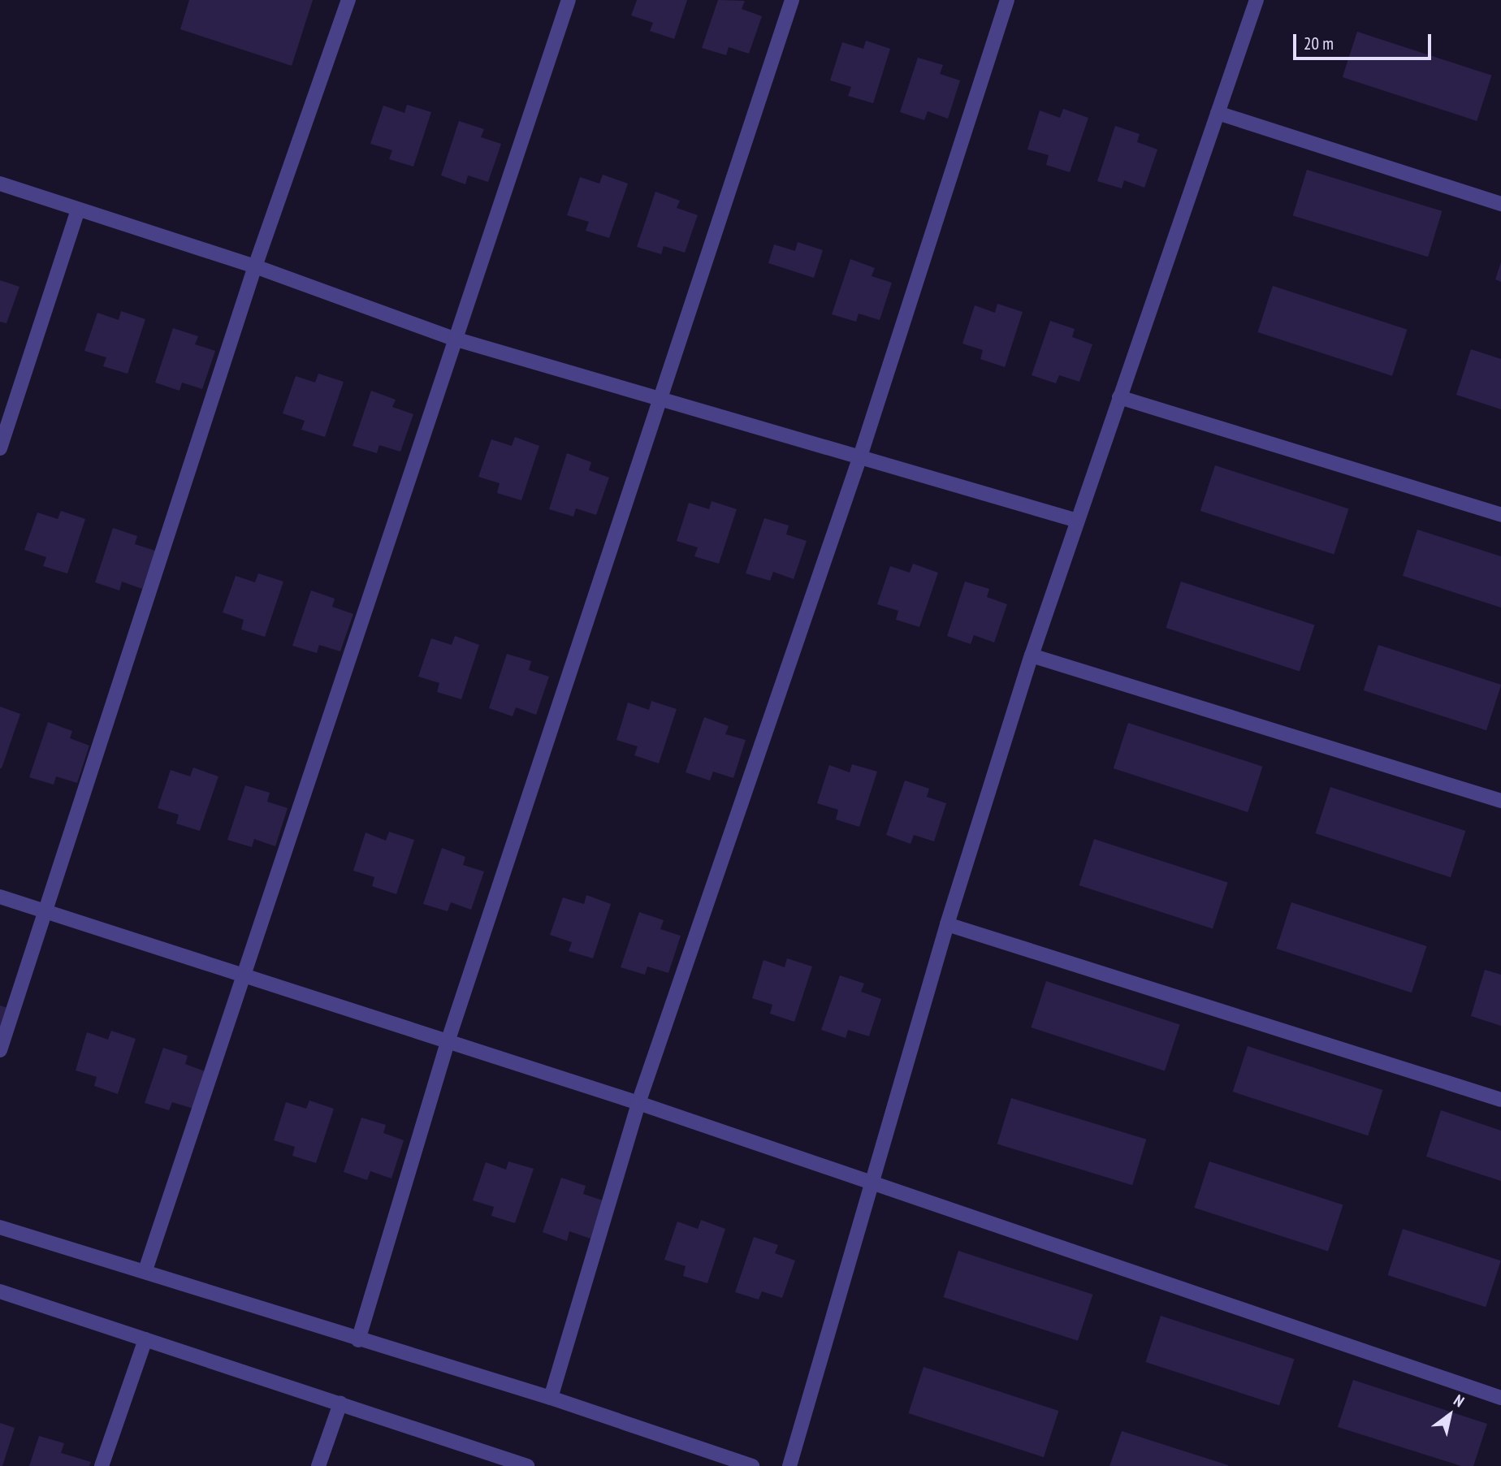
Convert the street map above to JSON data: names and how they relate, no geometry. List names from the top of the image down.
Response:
{
  "scale_bar": "20 m",
  "north": "top right"
}
